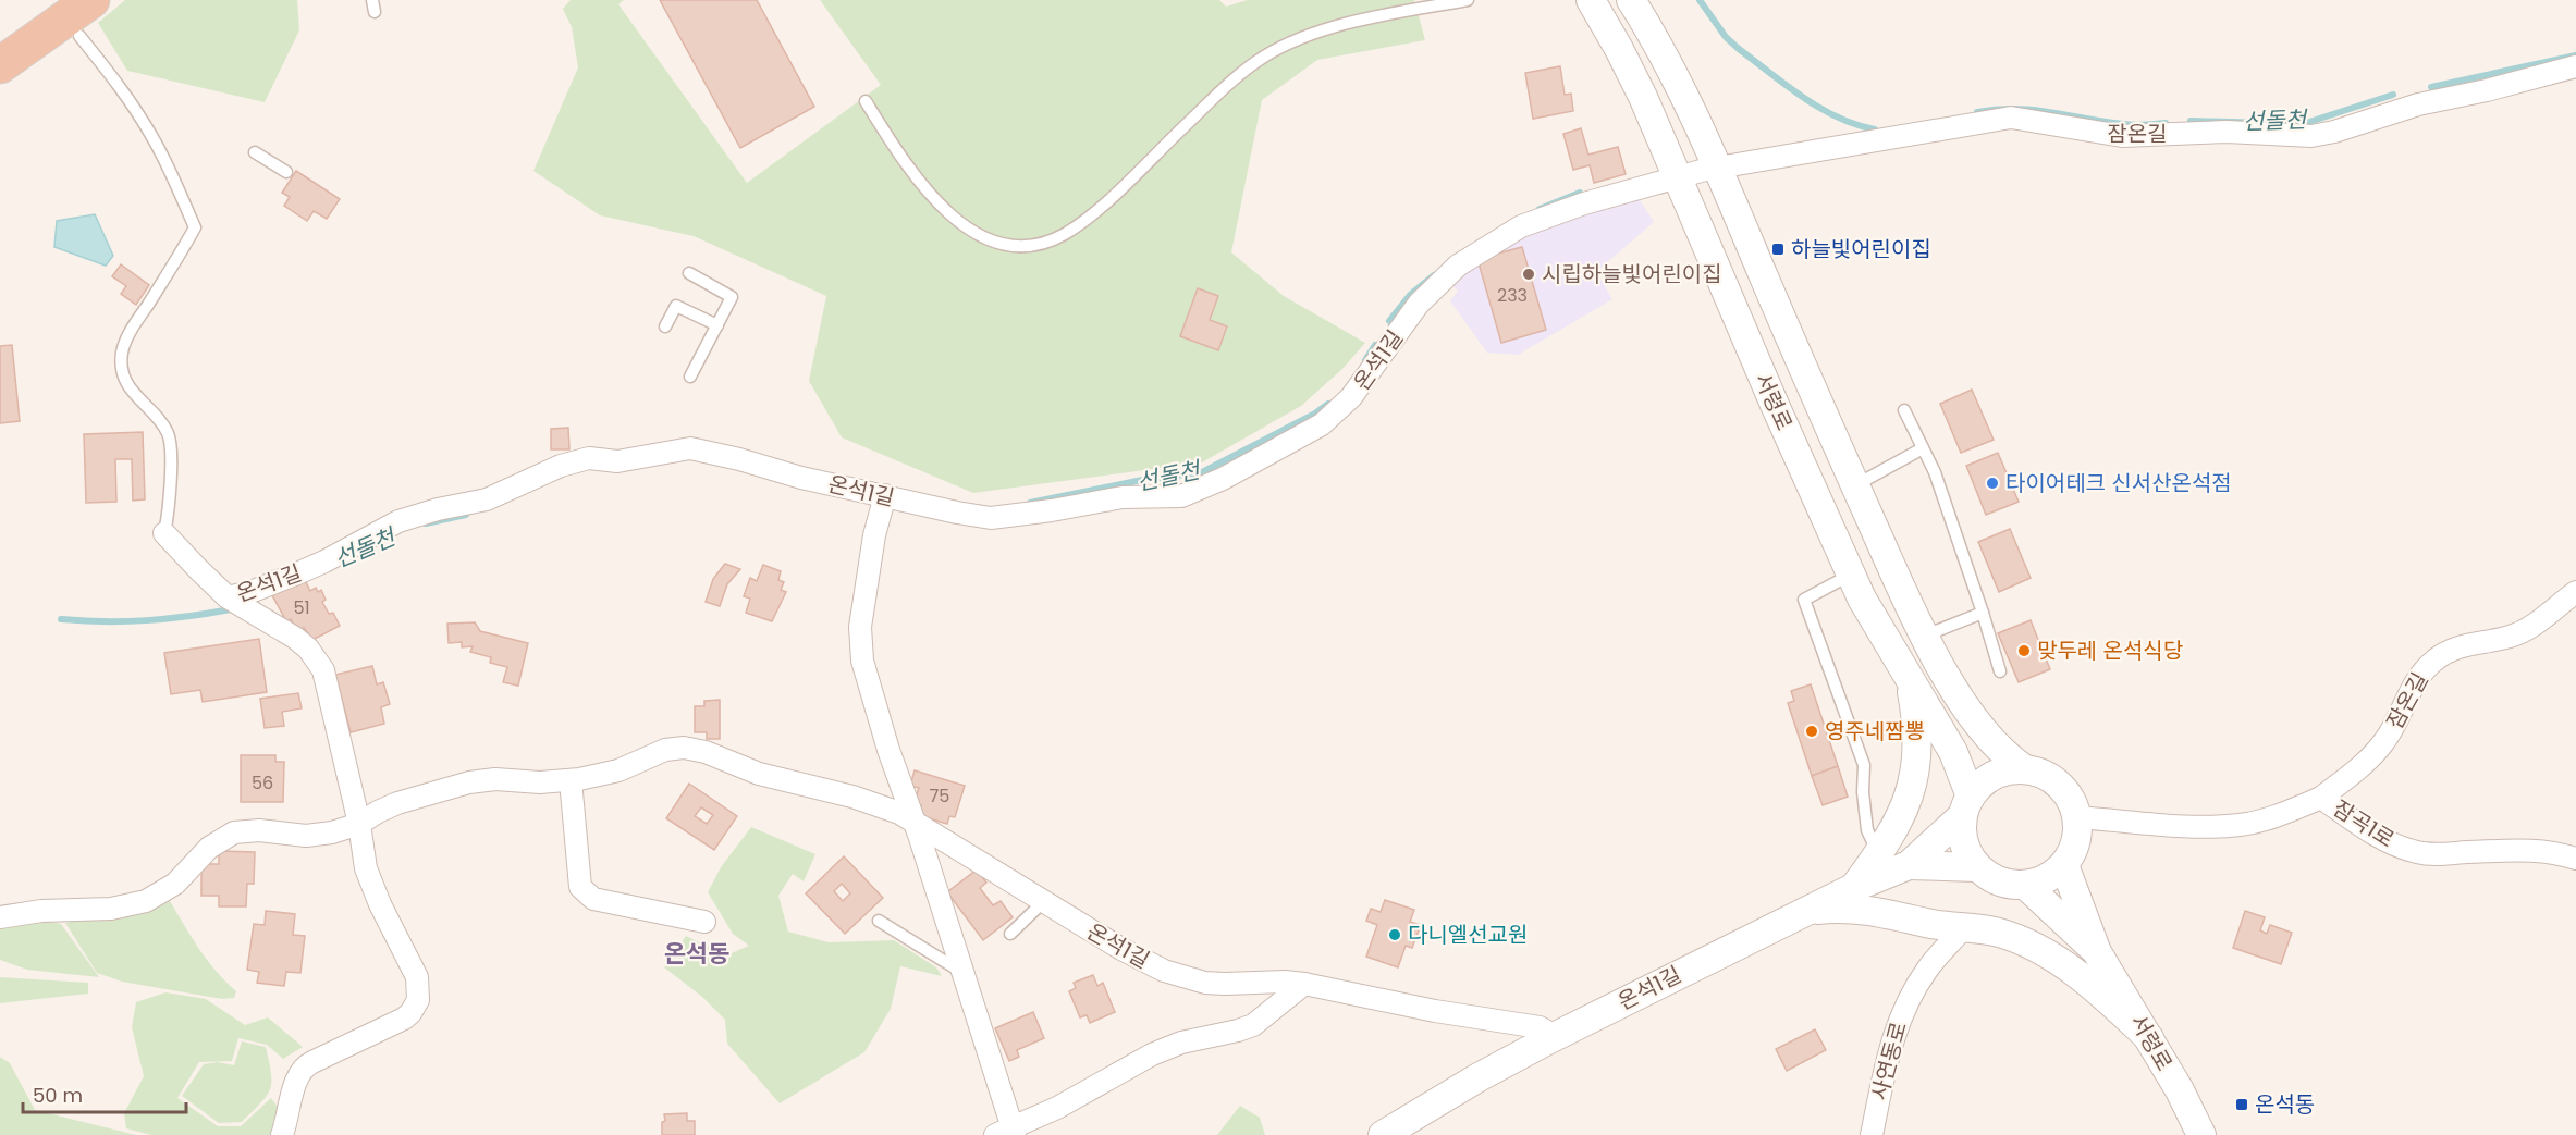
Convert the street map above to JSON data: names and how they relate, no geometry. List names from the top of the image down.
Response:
{
  "streets": {
    "street": [
      "잠온길",
      "온석1길",
      "서령로",
      "잠곡1로",
      "사연동로"
    ]
  },
  "crossings": [
    ["잠온길", "온석1길"],
    ["잠온길", "서령로"],
    ["잠온길", "잠곡1로"],
    ["온석1길", "서령로"],
    ["서령로", "잠곡1로"]
  ],
  "districts": ["온석동"],
  "water": ["선돌천"],
  "places": {
    "transit": ["하늘빛어린이집", "온석동"],
    "other": [
      "시립하늘빛어린이집",
      "타이어테크 신서산온석점",
      "맞두레 온석식당",
      "영주네짬뽕",
      "다니엘선교원"
    ]
  },
  "house_numbers": [
    "233",
    "51",
    "56",
    "75"
  ],
  "scale_bar": "50 m"
}
